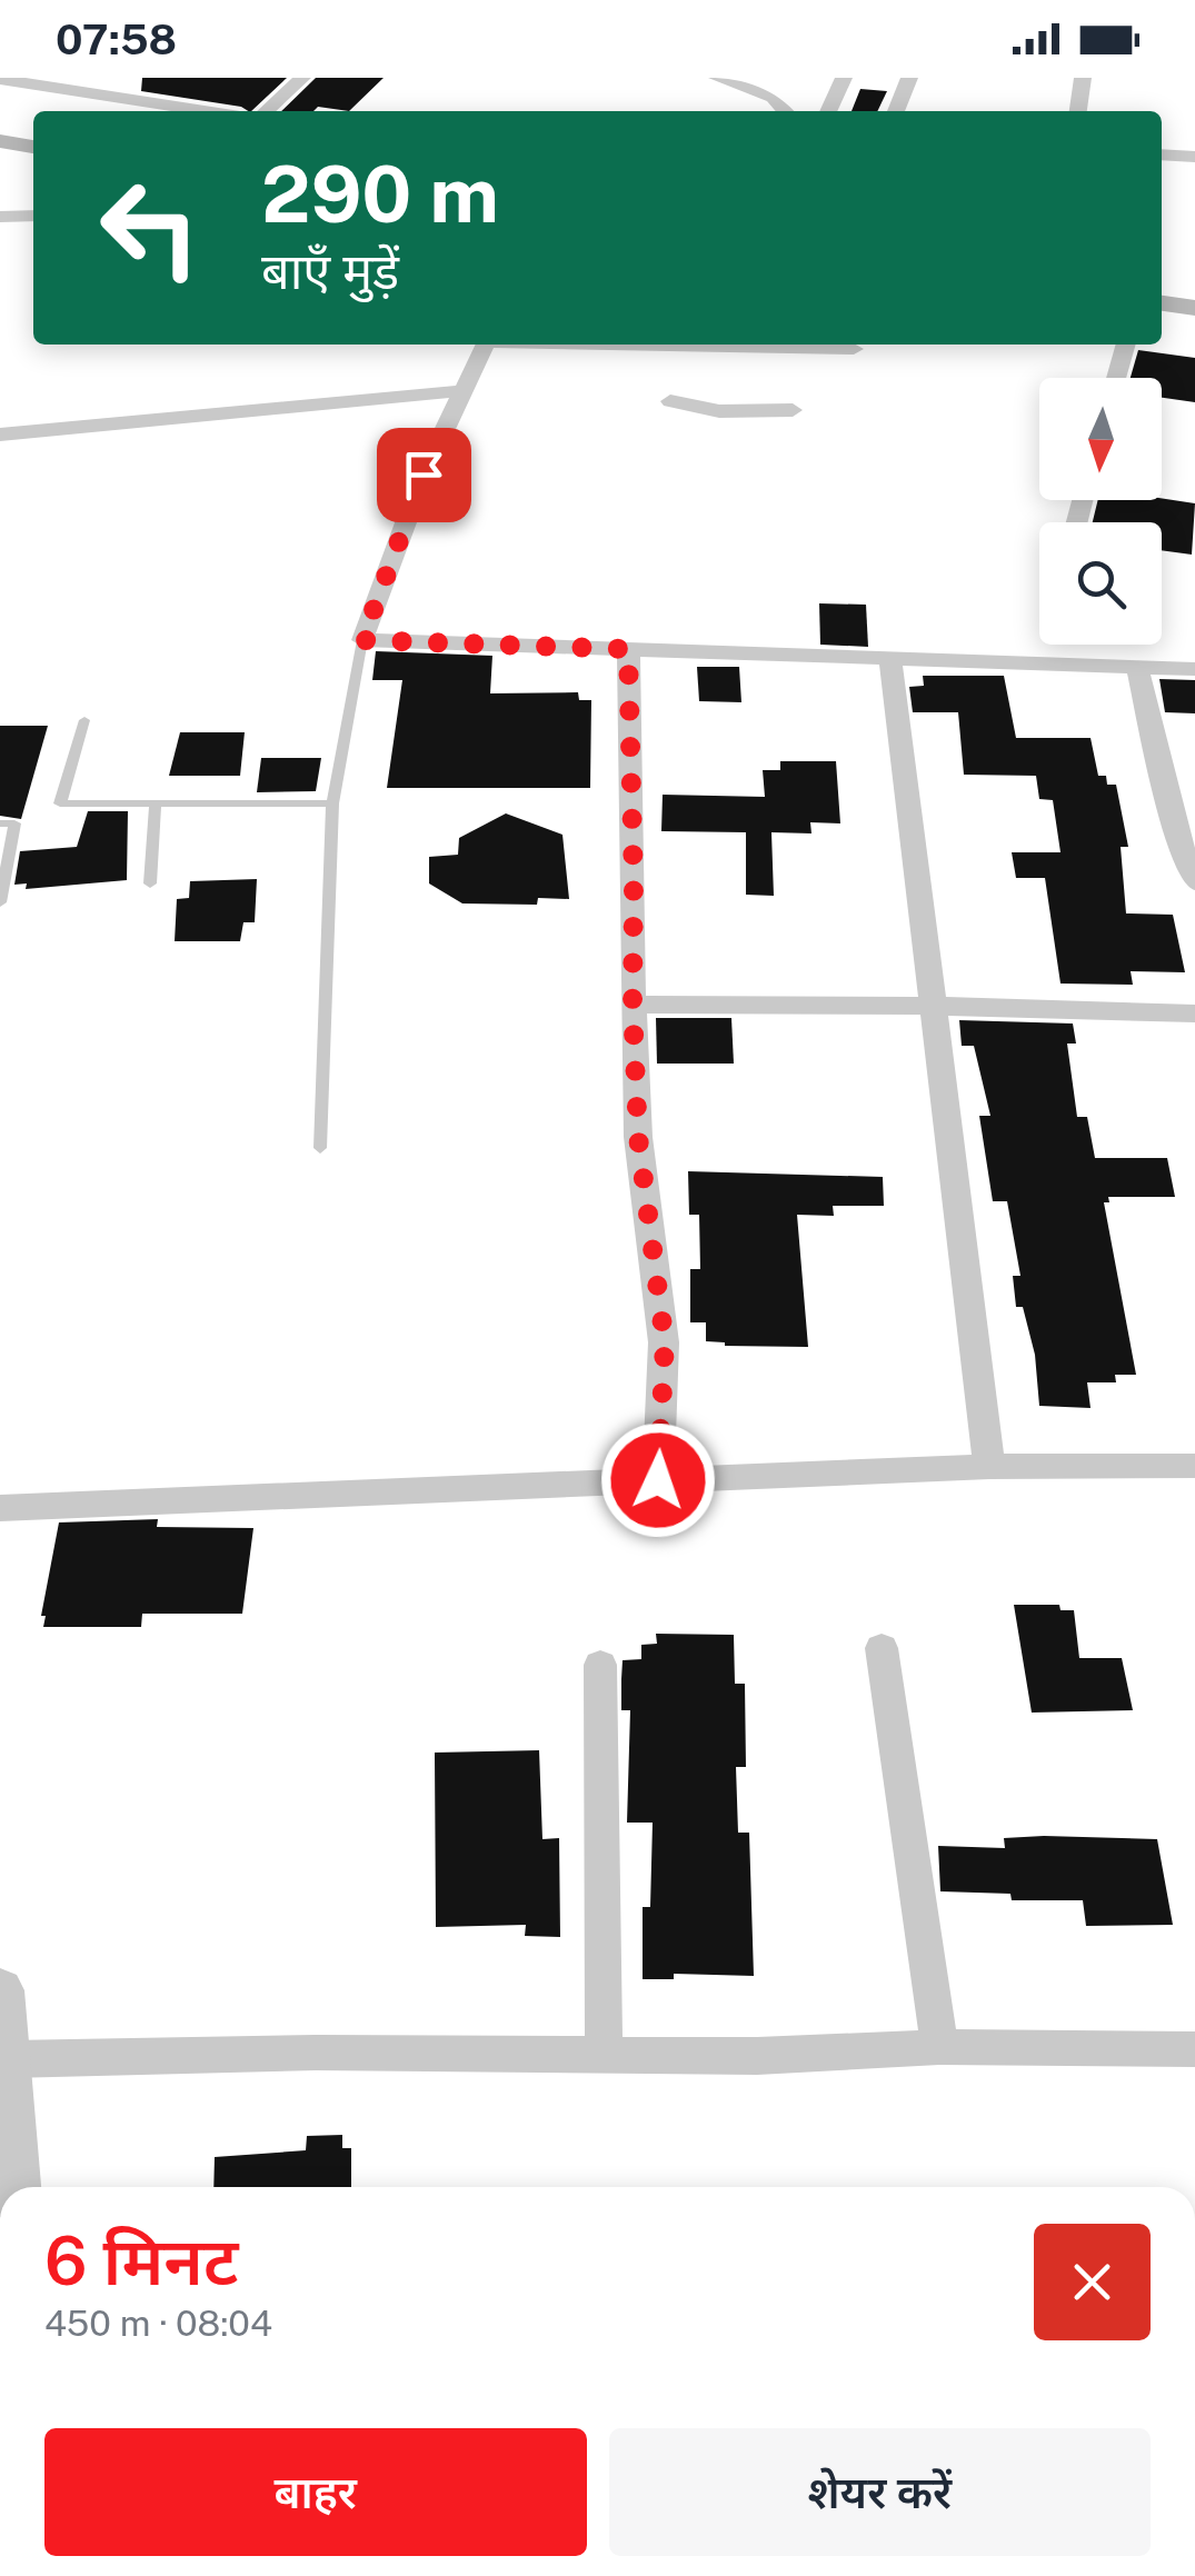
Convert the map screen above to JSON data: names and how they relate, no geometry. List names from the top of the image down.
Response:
{
  "north": "bottom",
  "page": {
    "status": "07:58",
    "turn": ["290 m", "बाएँ मुड़ें"],
    "heading": ["6 मिनट", "450 m · 08:04"],
    "buttons": ["बाहर", "शेयर करें"]
  }
}
